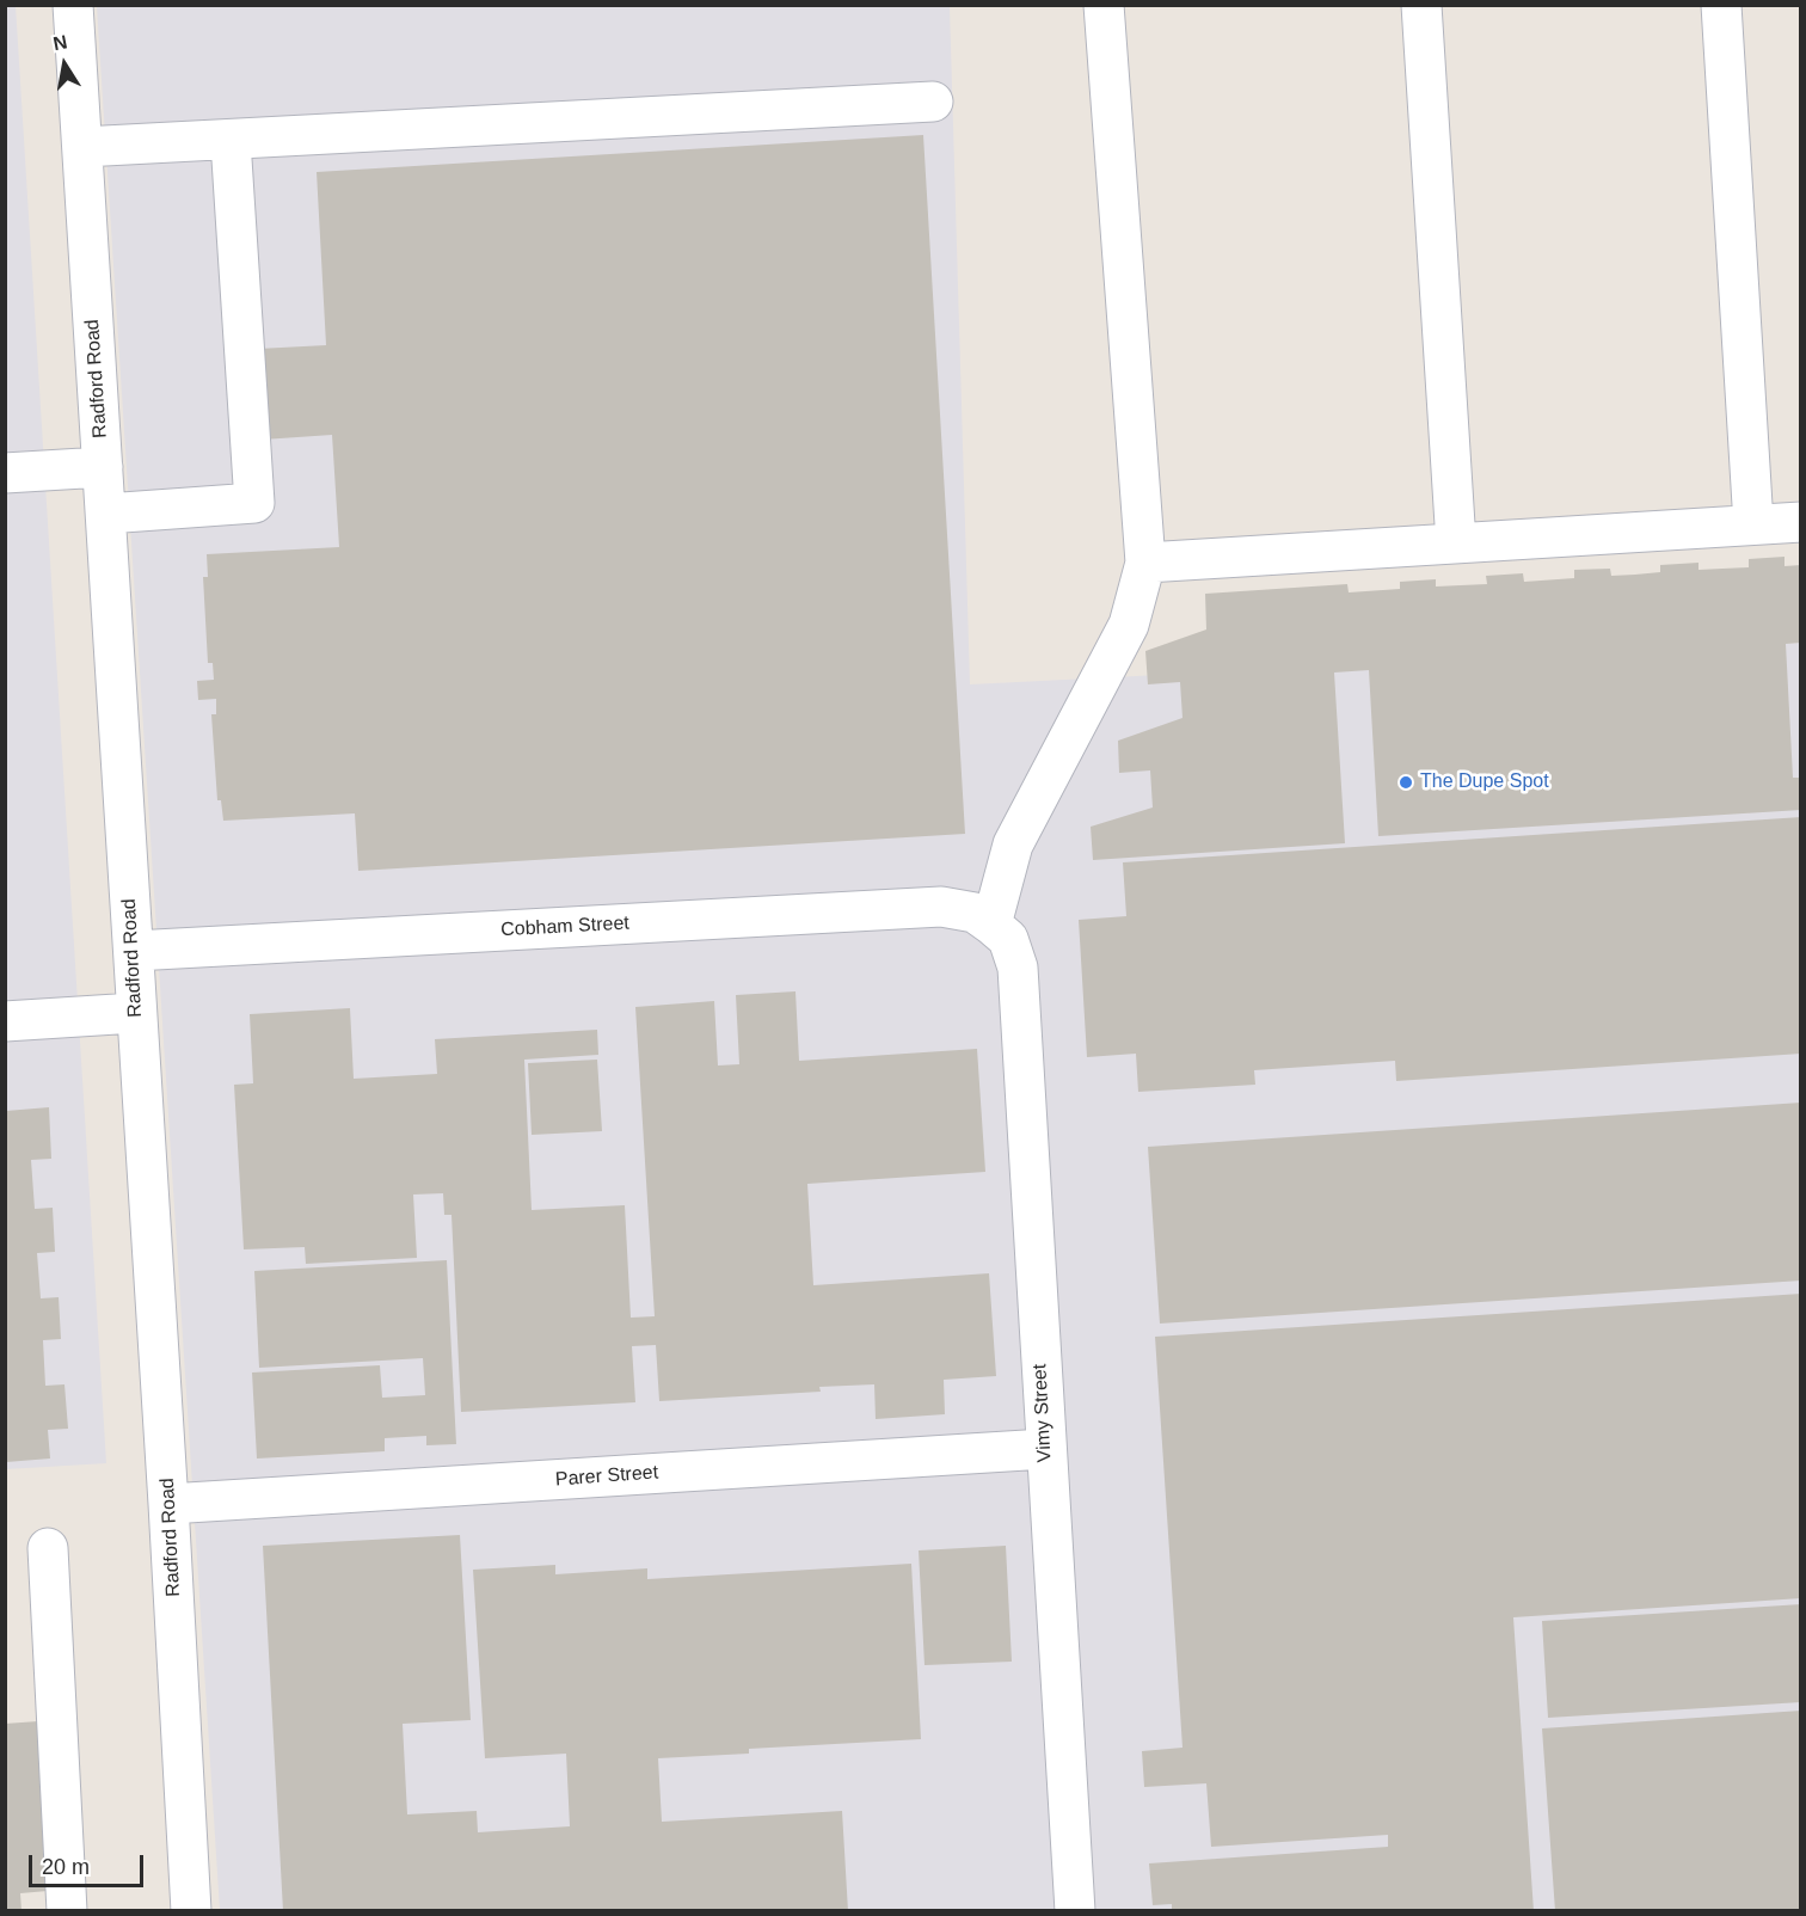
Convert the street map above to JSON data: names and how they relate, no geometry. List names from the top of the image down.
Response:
{
  "streets": {
    "street": [
      "Radford Road",
      "Cobham Street",
      "Vimy Street",
      "Parer Street"
    ]
  },
  "crossings": [
    ["Radford Road", "Cobham Street"],
    ["Radford Road", "Parer Street"],
    ["Cobham Street", "Vimy Street"],
    ["Vimy Street", "Parer Street"]
  ],
  "places": ["The Dupe Spot"],
  "scale_bar": "20 m",
  "north": "top"
}
